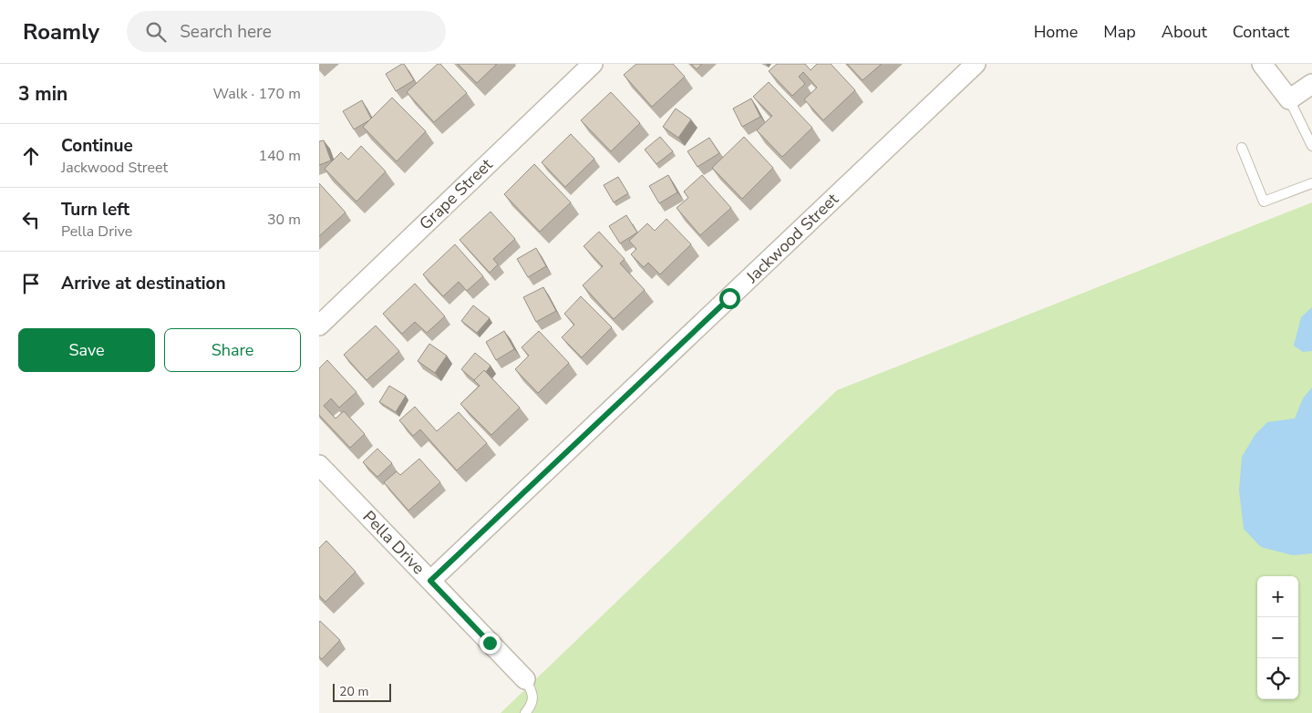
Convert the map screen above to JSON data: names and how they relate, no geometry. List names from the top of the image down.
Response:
{
  "streets": {
    "street": ["Grape Street", "Jackwood Street", "Pella Drive"]
  },
  "crossings": [
    ["Jackwood Street", "Pella Drive"]
  ],
  "scale_bar": "20 m",
  "page": {
    "header": "Roamly",
    "search": "Search here",
    "nav": [
      "Home",
      "Map",
      "About",
      "Contact"
    ],
    "heading": ["3 min", "Walk · 170 m"],
    "list": [
      ["Continue", "Jackwood Street", "140 m"],
      ["Turn left", "Pella Drive", "30 m"],
      "Arrive at destination"
    ],
    "buttons": ["Save", "Share"],
    "map_buttons": ["+", "−"],
    "scale": "20 m"
  }
}
